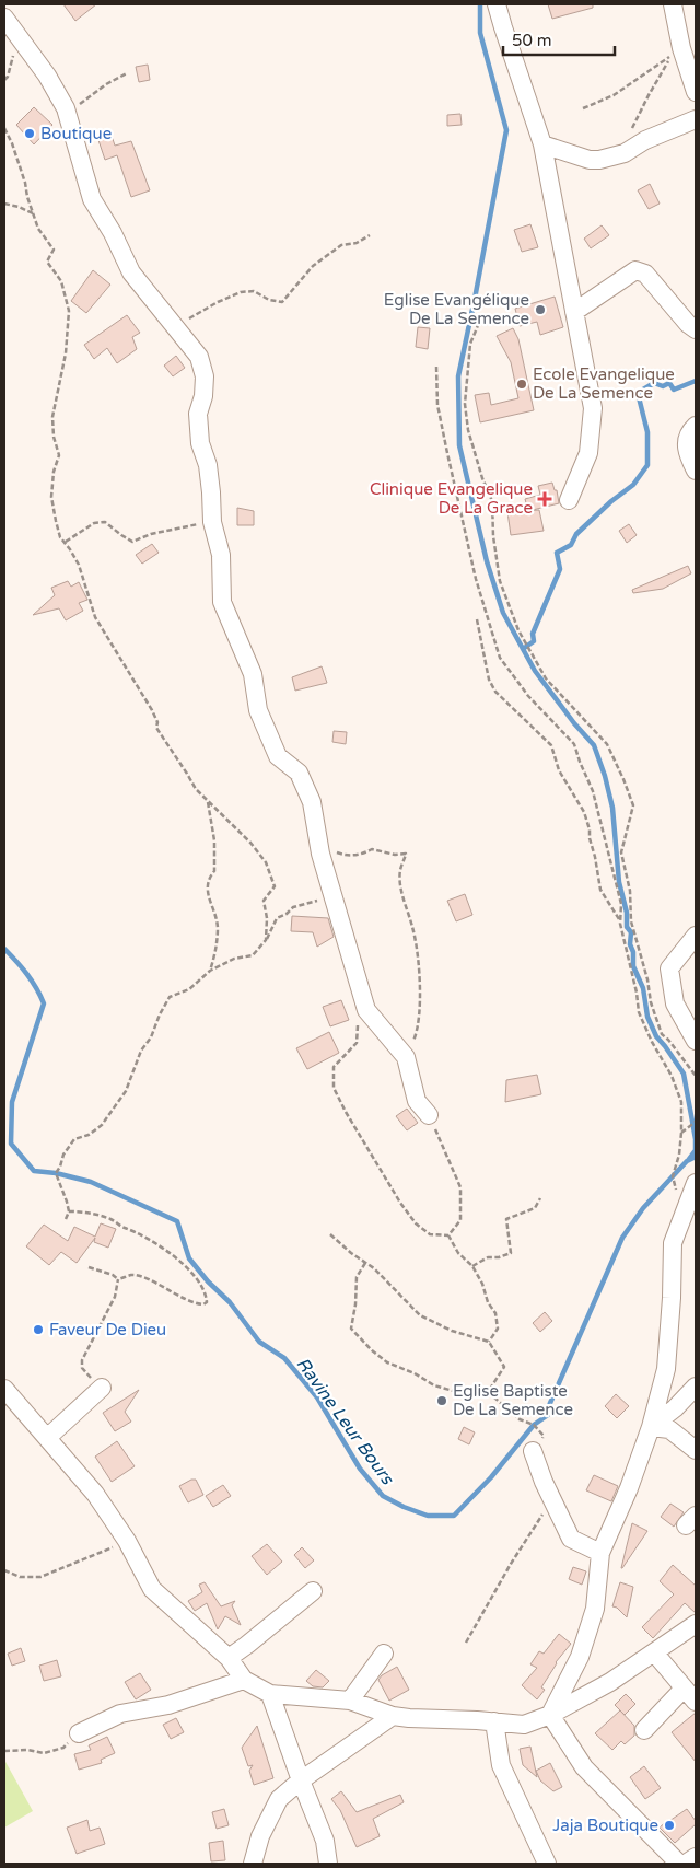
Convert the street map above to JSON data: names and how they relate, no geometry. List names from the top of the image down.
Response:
{
  "water": ["Ravine Leur Bours"],
  "places": {
    "other": [
      "Boutique",
      "Eglise Evangélique De La Semence",
      "Ecole Evangelique De La Semence",
      "Faveur De Dieu",
      "Eglise Baptiste De La Semence",
      "Jaja Boutique"
    ],
    "health": ["Clinique Evangelique De La Grace"]
  },
  "scale_bar": "50 m"
}
